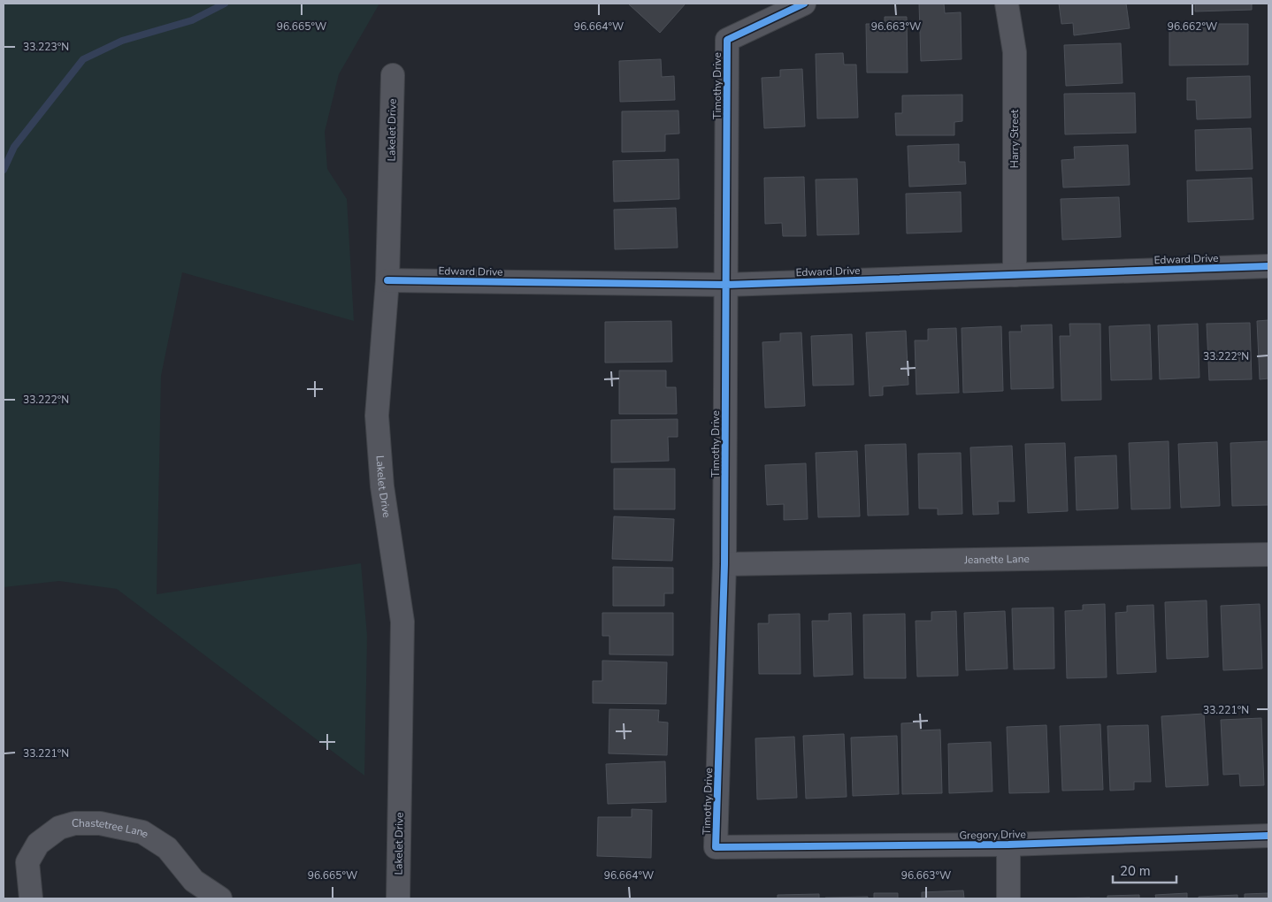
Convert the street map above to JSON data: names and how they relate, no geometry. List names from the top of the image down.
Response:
{
  "streets": {
    "street": [
      "Timothy Drive",
      "Lakelet Drive",
      "Harry Street",
      "Edward Drive",
      "Jeanette Lane",
      "Chastetree Lane",
      "Gregory Drive"
    ]
  },
  "crossings": [
    ["Timothy Drive", "Edward Drive"],
    ["Timothy Drive", "Jeanette Lane"],
    ["Timothy Drive", "Gregory Drive"],
    ["Lakelet Drive", "Edward Drive"],
    ["Harry Street", "Edward Drive"]
  ],
  "scale_bar": "20 m",
  "coordinates": [
    "96.665°W",
    "96.664°W",
    "96.663°W",
    "96.662°W",
    "33.223°N",
    "33.222°N",
    "33.221°N"
  ]
}
